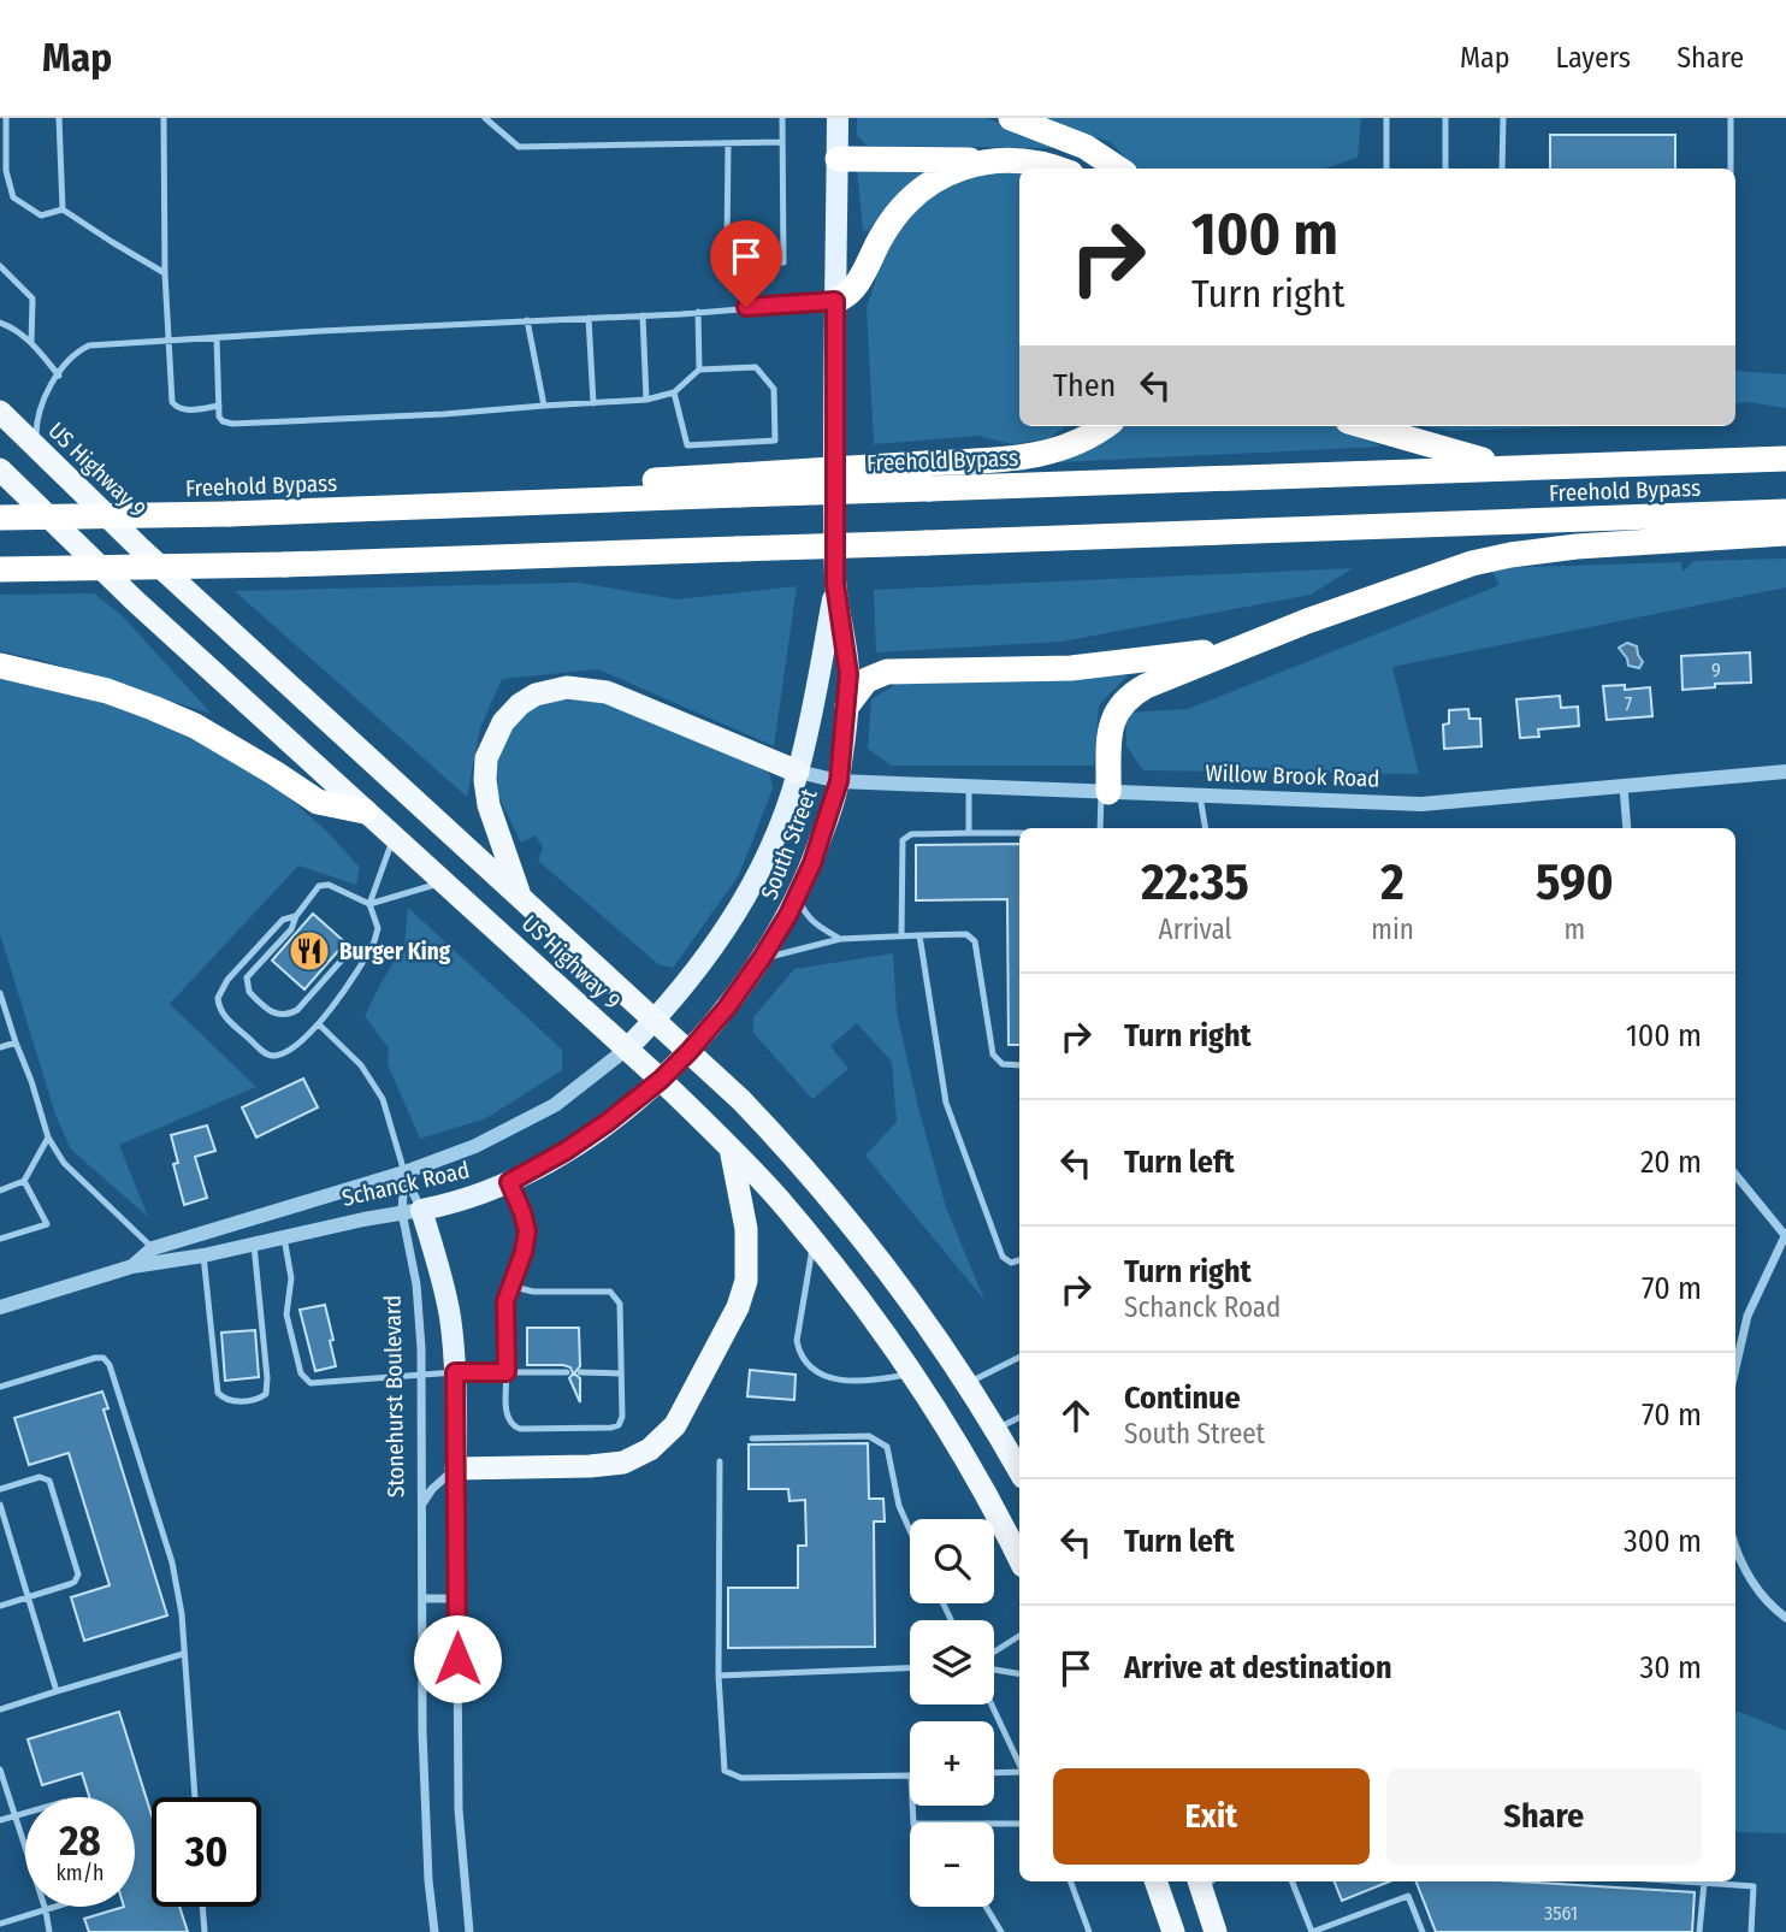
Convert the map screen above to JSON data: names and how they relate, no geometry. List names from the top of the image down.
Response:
{
  "streets": {
    "highway": ["Freehold Bypass", "US Highway 9"],
    "main road": ["South Street", "Schanck Road", "Stonehurst Boulevard"],
    "street": ["Willow Brook Road"]
  },
  "crossings": [
    ["US Highway 9", "South Street"],
    ["US Highway 9", "Schanck Road"],
    ["Willow Brook Road", "South Street"],
    ["South Street", "Schanck Road"],
    ["Schanck Road", "Stonehurst Boulevard"]
  ],
  "places": {
    "restaurant": ["Burger King"]
  },
  "house_numbers": ["9", "7", "3561"],
  "page": {
    "header": "Map",
    "nav": ["Map", "Layers", "Share"],
    "turn": ["100 m", "Turn right"],
    "then": "Then",
    "eta": [
      "22:35",
      "Arrival",
      "2",
      "min",
      "590",
      "m"
    ],
    "list": [
      {
        "name": "Turn right",
        "value": "100 m"
      },
      {
        "name": "Turn left",
        "value": "20 m"
      },
      {
        "name": "Turn right",
        "note": "Schanck Road",
        "value": "70 m"
      },
      {
        "name": "Continue",
        "note": "South Street",
        "value": "70 m"
      },
      {
        "name": "Turn left",
        "value": "300 m"
      },
      {
        "name": "Arrive at destination",
        "value": "30 m"
      }
    ],
    "map_buttons": ["+", "−"],
    "buttons": ["Exit", "Share"],
    "speed": "28 km/h",
    "limit": "30"
  }
}
